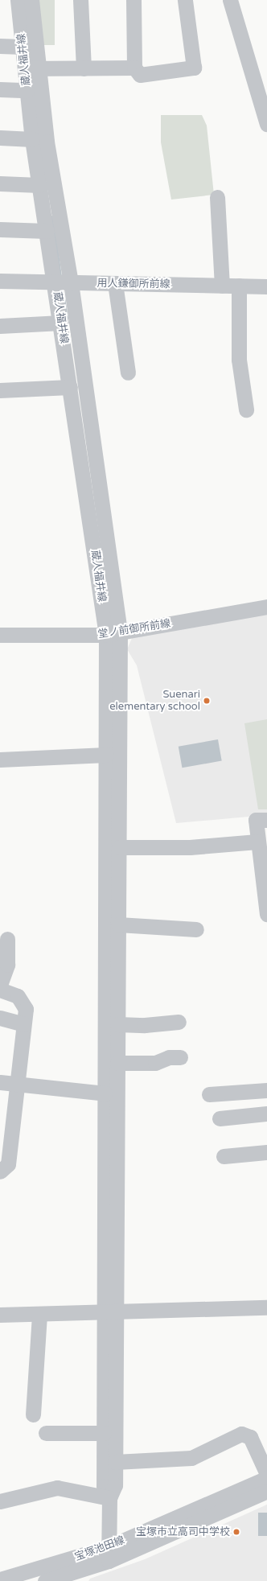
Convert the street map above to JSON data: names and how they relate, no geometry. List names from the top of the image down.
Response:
{
  "streets": {
    "street": [
      "蔵人福井線",
      "用人鎌御所前線",
      "堂ノ前御所前線",
      "宝塚池田線"
    ]
  },
  "crossings": [
    ["蔵人福井線", "用人鎌御所前線"],
    ["蔵人福井線", "堂ノ前御所前線"]
  ],
  "places": ["Suenari elementary school", "宝塚市立高司中学校"]
}
